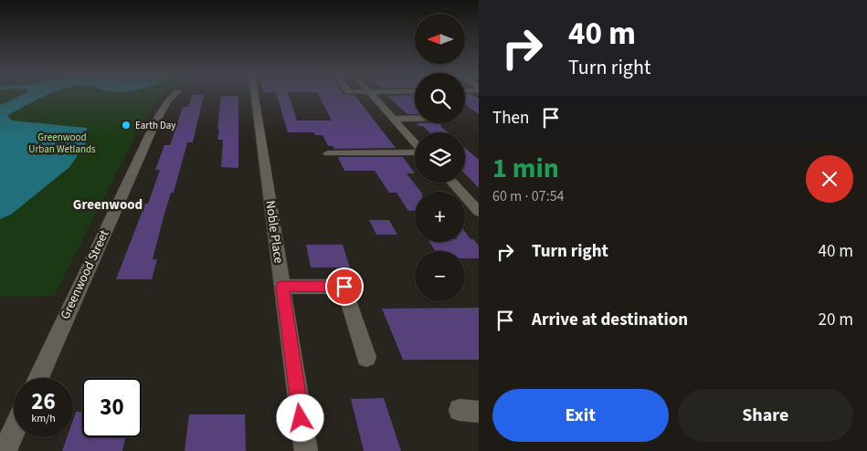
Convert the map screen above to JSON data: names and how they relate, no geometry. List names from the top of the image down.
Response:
{
  "streets": {
    "street": ["Noble Place", "Greenwood Street"]
  },
  "districts": ["Greenwood"],
  "parks": ["Greenwood Urban Wetlands"],
  "places": ["Earth Day"],
  "north": "left",
  "page": {
    "turn": ["40 m", "Turn right"],
    "map_buttons": ["+", "−"],
    "then": "Then",
    "heading": ["1 min", "60 m · 07:54"],
    "list": [
      {
        "name": "Turn right",
        "value": "40 m"
      },
      {
        "name": "Arrive at destination",
        "value": "20 m"
      }
    ],
    "speed": "26 km/h",
    "limit": "30",
    "buttons": ["Exit", "Share"]
  }
}
